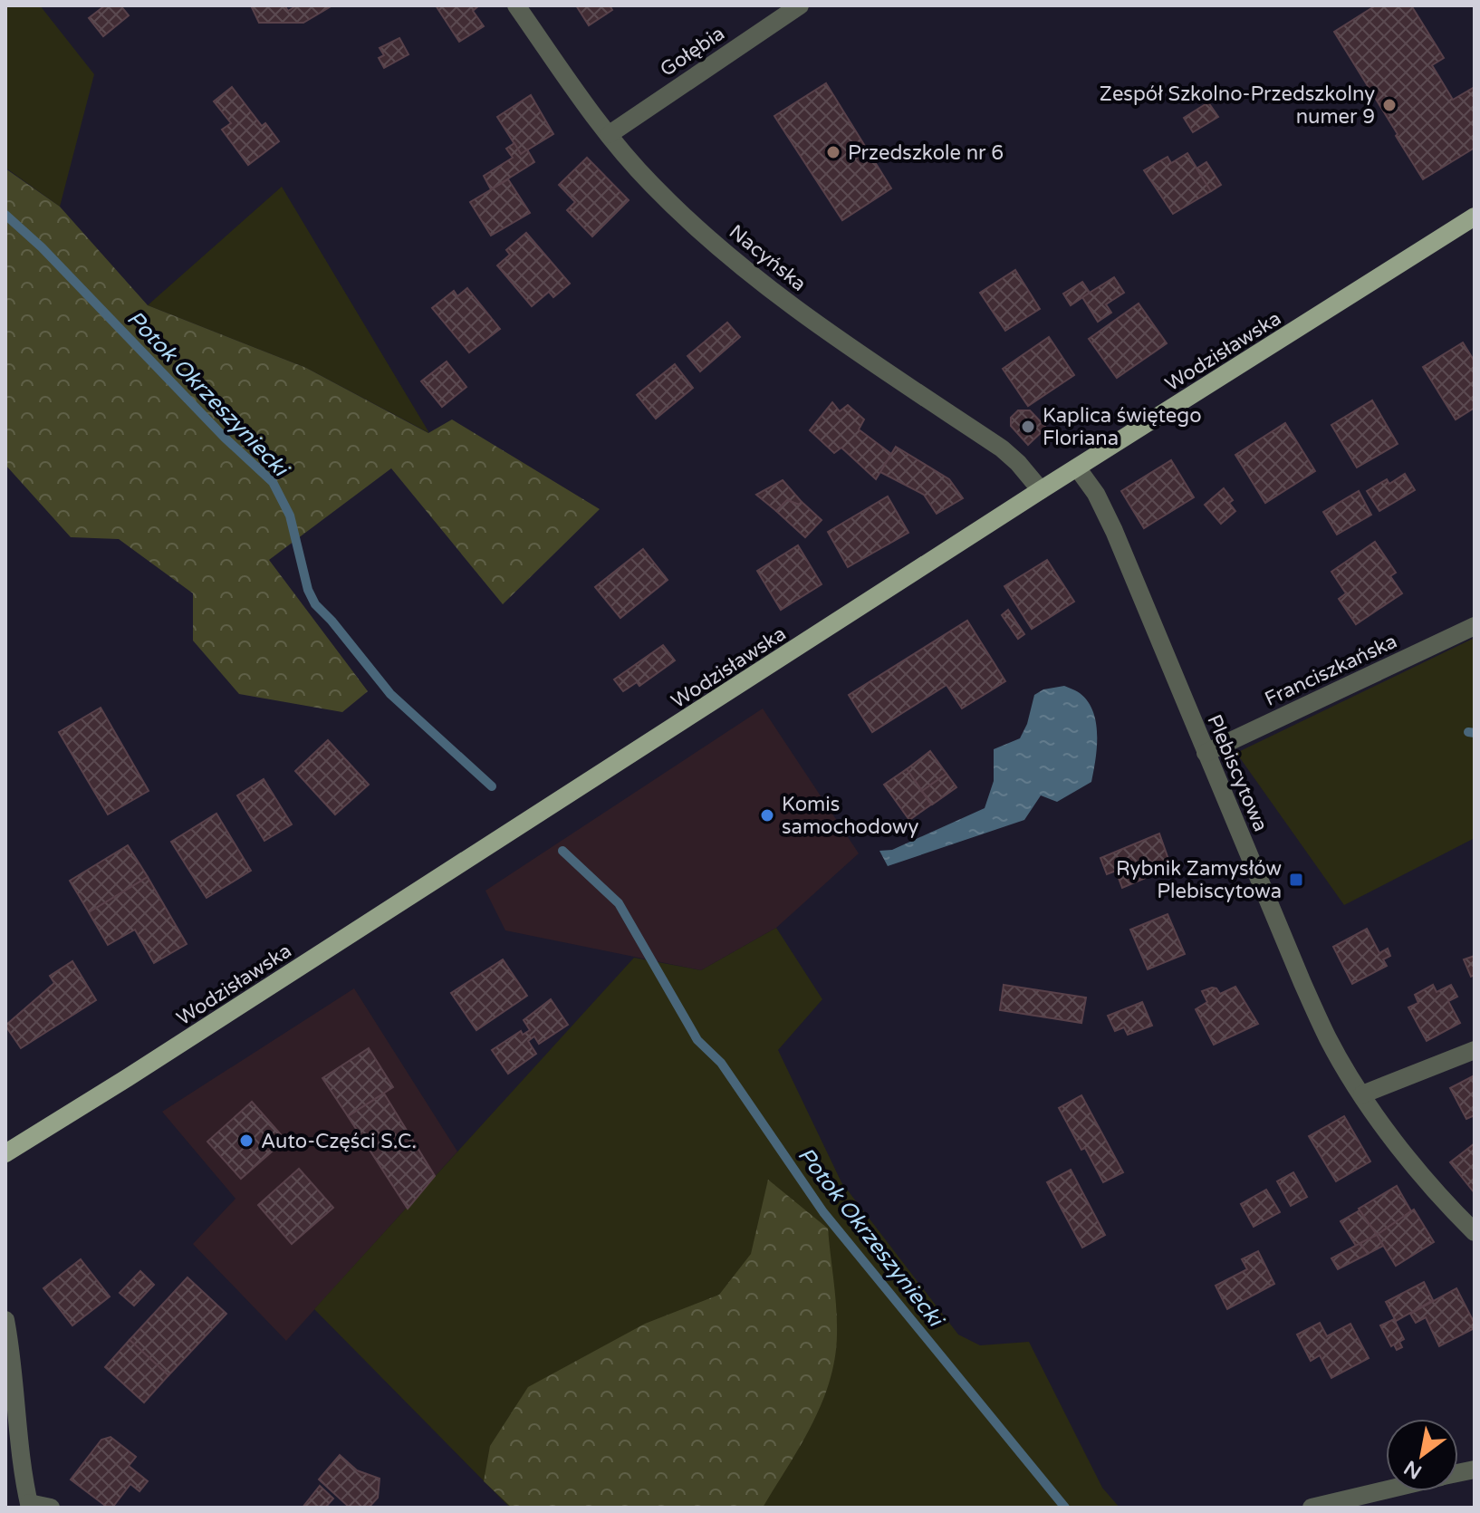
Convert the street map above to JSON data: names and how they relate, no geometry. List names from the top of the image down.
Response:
{
  "streets": {
    "main road": ["Wodzisławska"],
    "street": [
      "Gołębia",
      "Nacyńska",
      "Franciszkańska",
      "Plebiscytowa"
    ]
  },
  "crossings": [
    ["Gołębia", "Nacyńska"],
    ["Nacyńska", "Wodzisławska"],
    ["Wodzisławska", "Plebiscytowa"],
    ["Franciszkańska", "Plebiscytowa"]
  ],
  "water": ["Potok Okrzeszyniecki"],
  "places": {
    "other": [
      "Zespół Szkolno-Przedszkolny numer 9",
      "Przedszkole nr 6",
      "Kaplica świętego Floriana",
      "Komis samochodowy",
      "Auto-Części S.C."
    ],
    "transit": ["Rybnik Zamysłów Plebiscytowa"]
  },
  "north": "bottom left"
}
